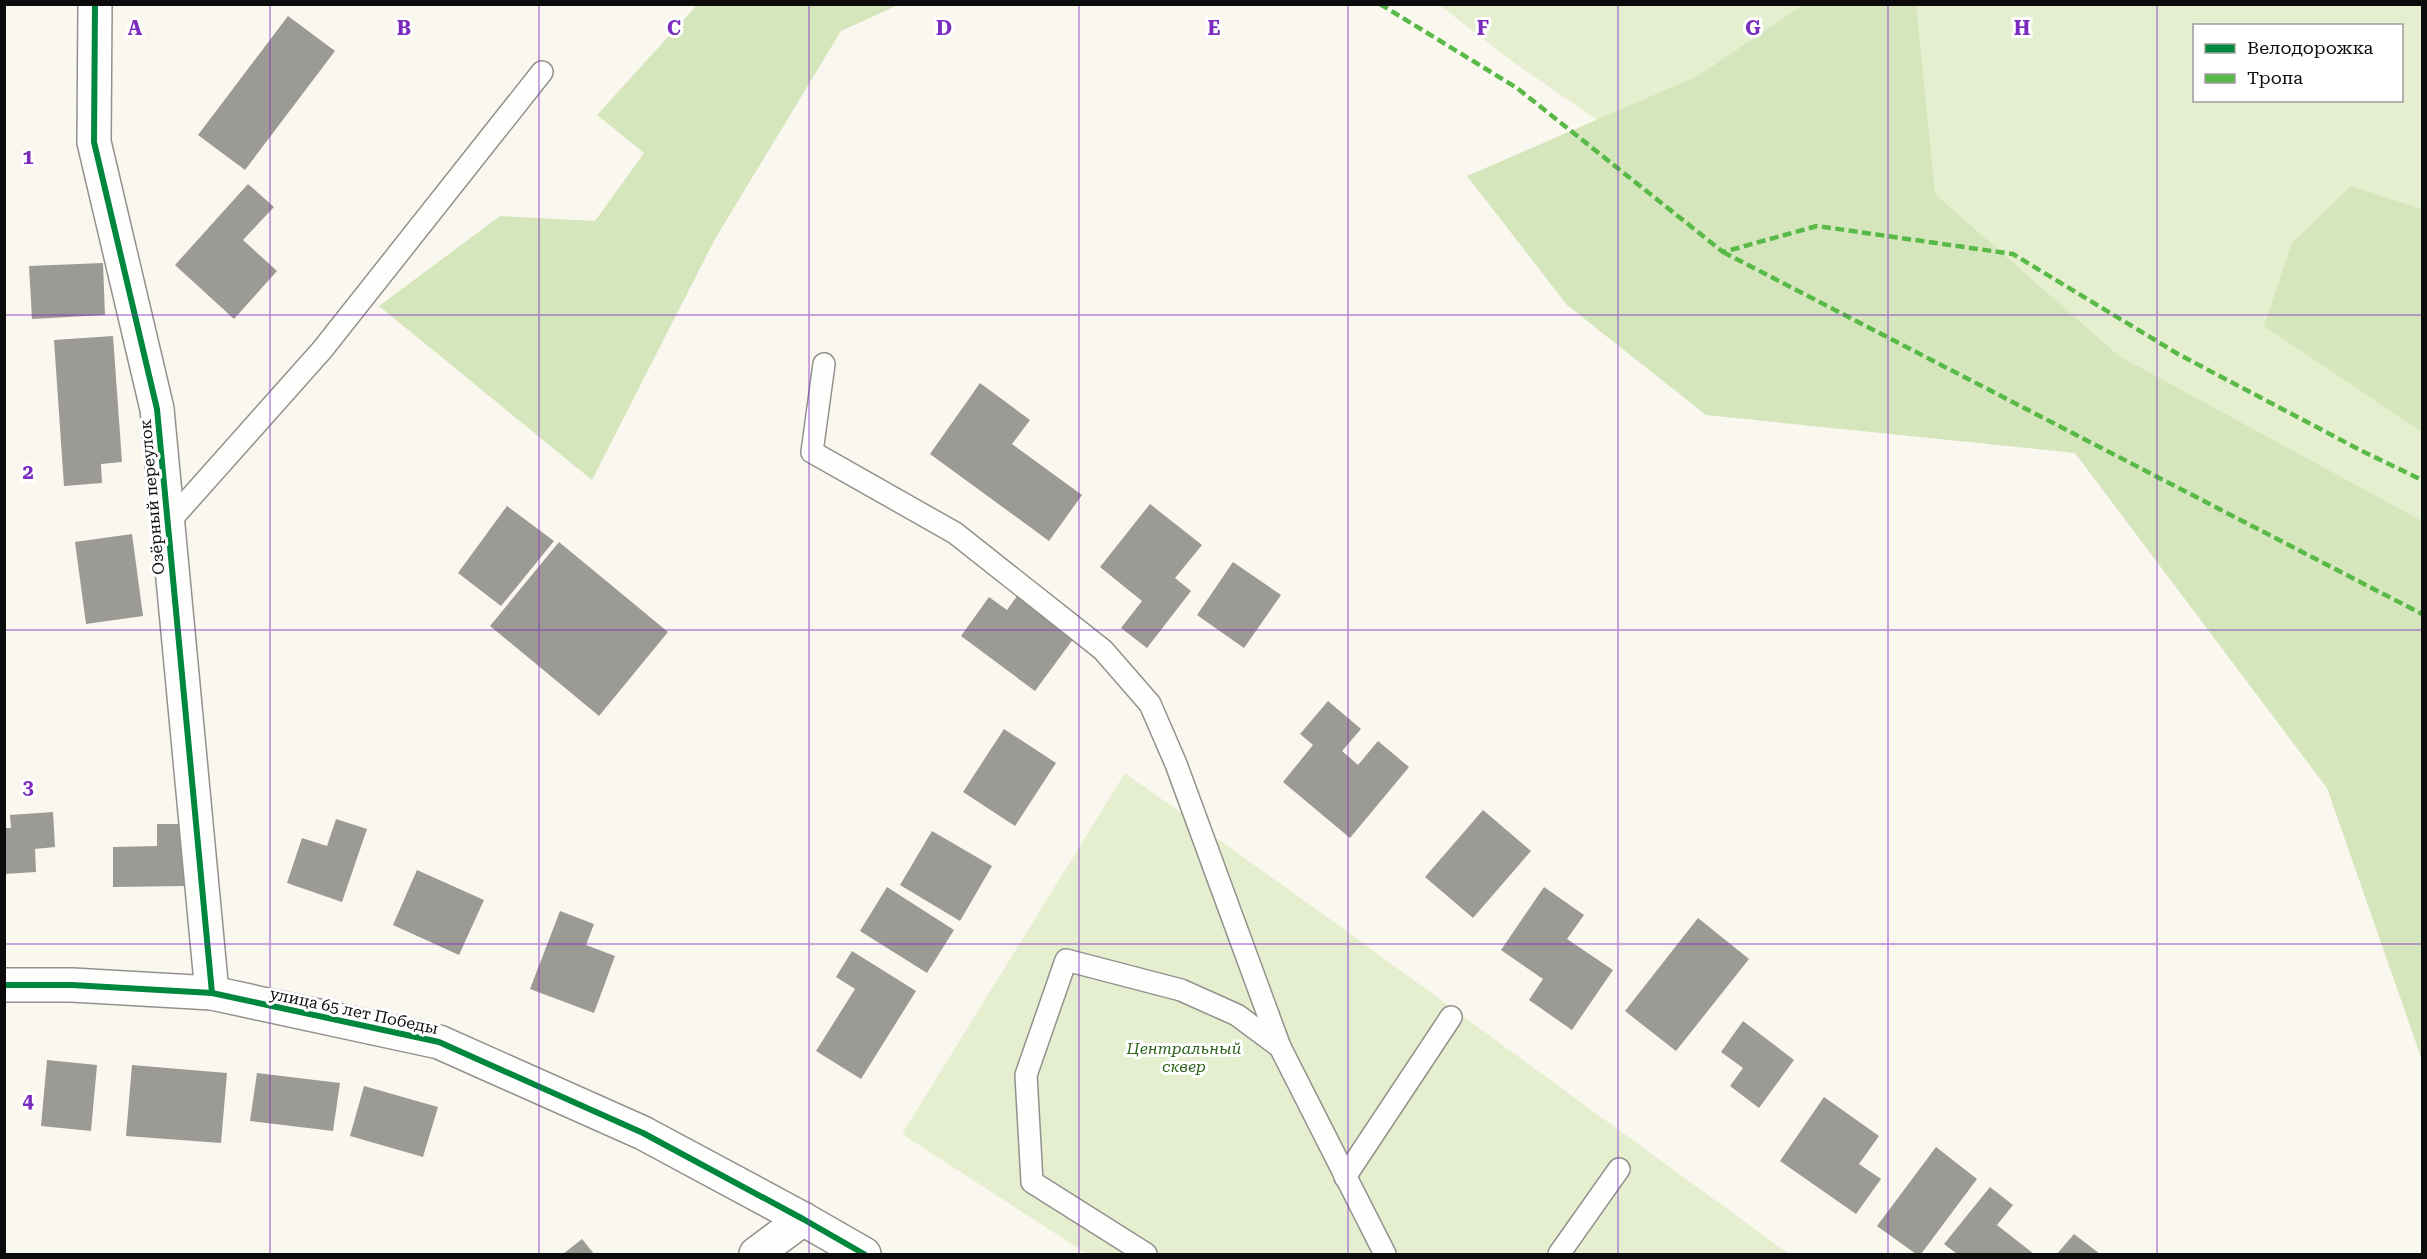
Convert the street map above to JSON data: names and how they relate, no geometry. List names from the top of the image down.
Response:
{
  "streets": {
    "street": ["Озёрный переулок", "улица 65 лет Победы"]
  },
  "crossings": [
    ["Озёрный переулок", "улица 65 лет Победы"]
  ],
  "parks": ["Центральный сквер"],
  "legend": ["Велодорожка", "Тропа"],
  "grid": {
    "columns": [
      "A",
      "B",
      "C",
      "D",
      "E",
      "F",
      "G",
      "H"
    ],
    "rows": [
      "1",
      "2",
      "3",
      "4"
    ]
  }
}
